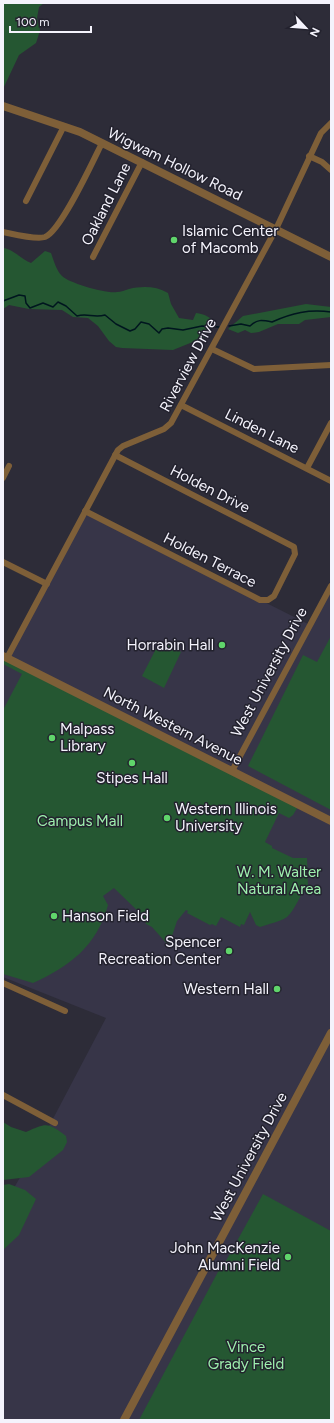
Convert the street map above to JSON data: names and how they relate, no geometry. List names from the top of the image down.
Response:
{
  "streets": {
    "street": [
      "Wigwam Hollow Road",
      "Oakland Lane",
      "Riverview Drive",
      "Linden Lane",
      "Holden Drive",
      "Holden Terrace",
      "West University Drive",
      "North Western Avenue"
    ]
  },
  "crossings": [
    ["Wigwam Hollow Road", "Oakland Lane"],
    ["Wigwam Hollow Road", "Riverview Drive"],
    ["Riverview Drive", "Linden Lane"],
    ["Riverview Drive", "Holden Drive"],
    ["Riverview Drive", "Holden Terrace"],
    ["Riverview Drive", "North Western Avenue"],
    ["Holden Drive", "Holden Terrace"],
    ["West University Drive", "North Western Avenue"]
  ],
  "parks": ["Campus Mall", "W. M. Walter Natural Area", "Vince Grady Field"],
  "places": [
    "Islamic Center of Macomb",
    "Horrabin Hall",
    "Malpass Library",
    "Stipes Hall",
    "Western Illinois University",
    "Hanson Field",
    "Spencer Recreation Center",
    "Western Hall",
    "John MacKenzie Alumni Field"
  ],
  "scale_bar": "100 m",
  "north": "bottom right"
}
